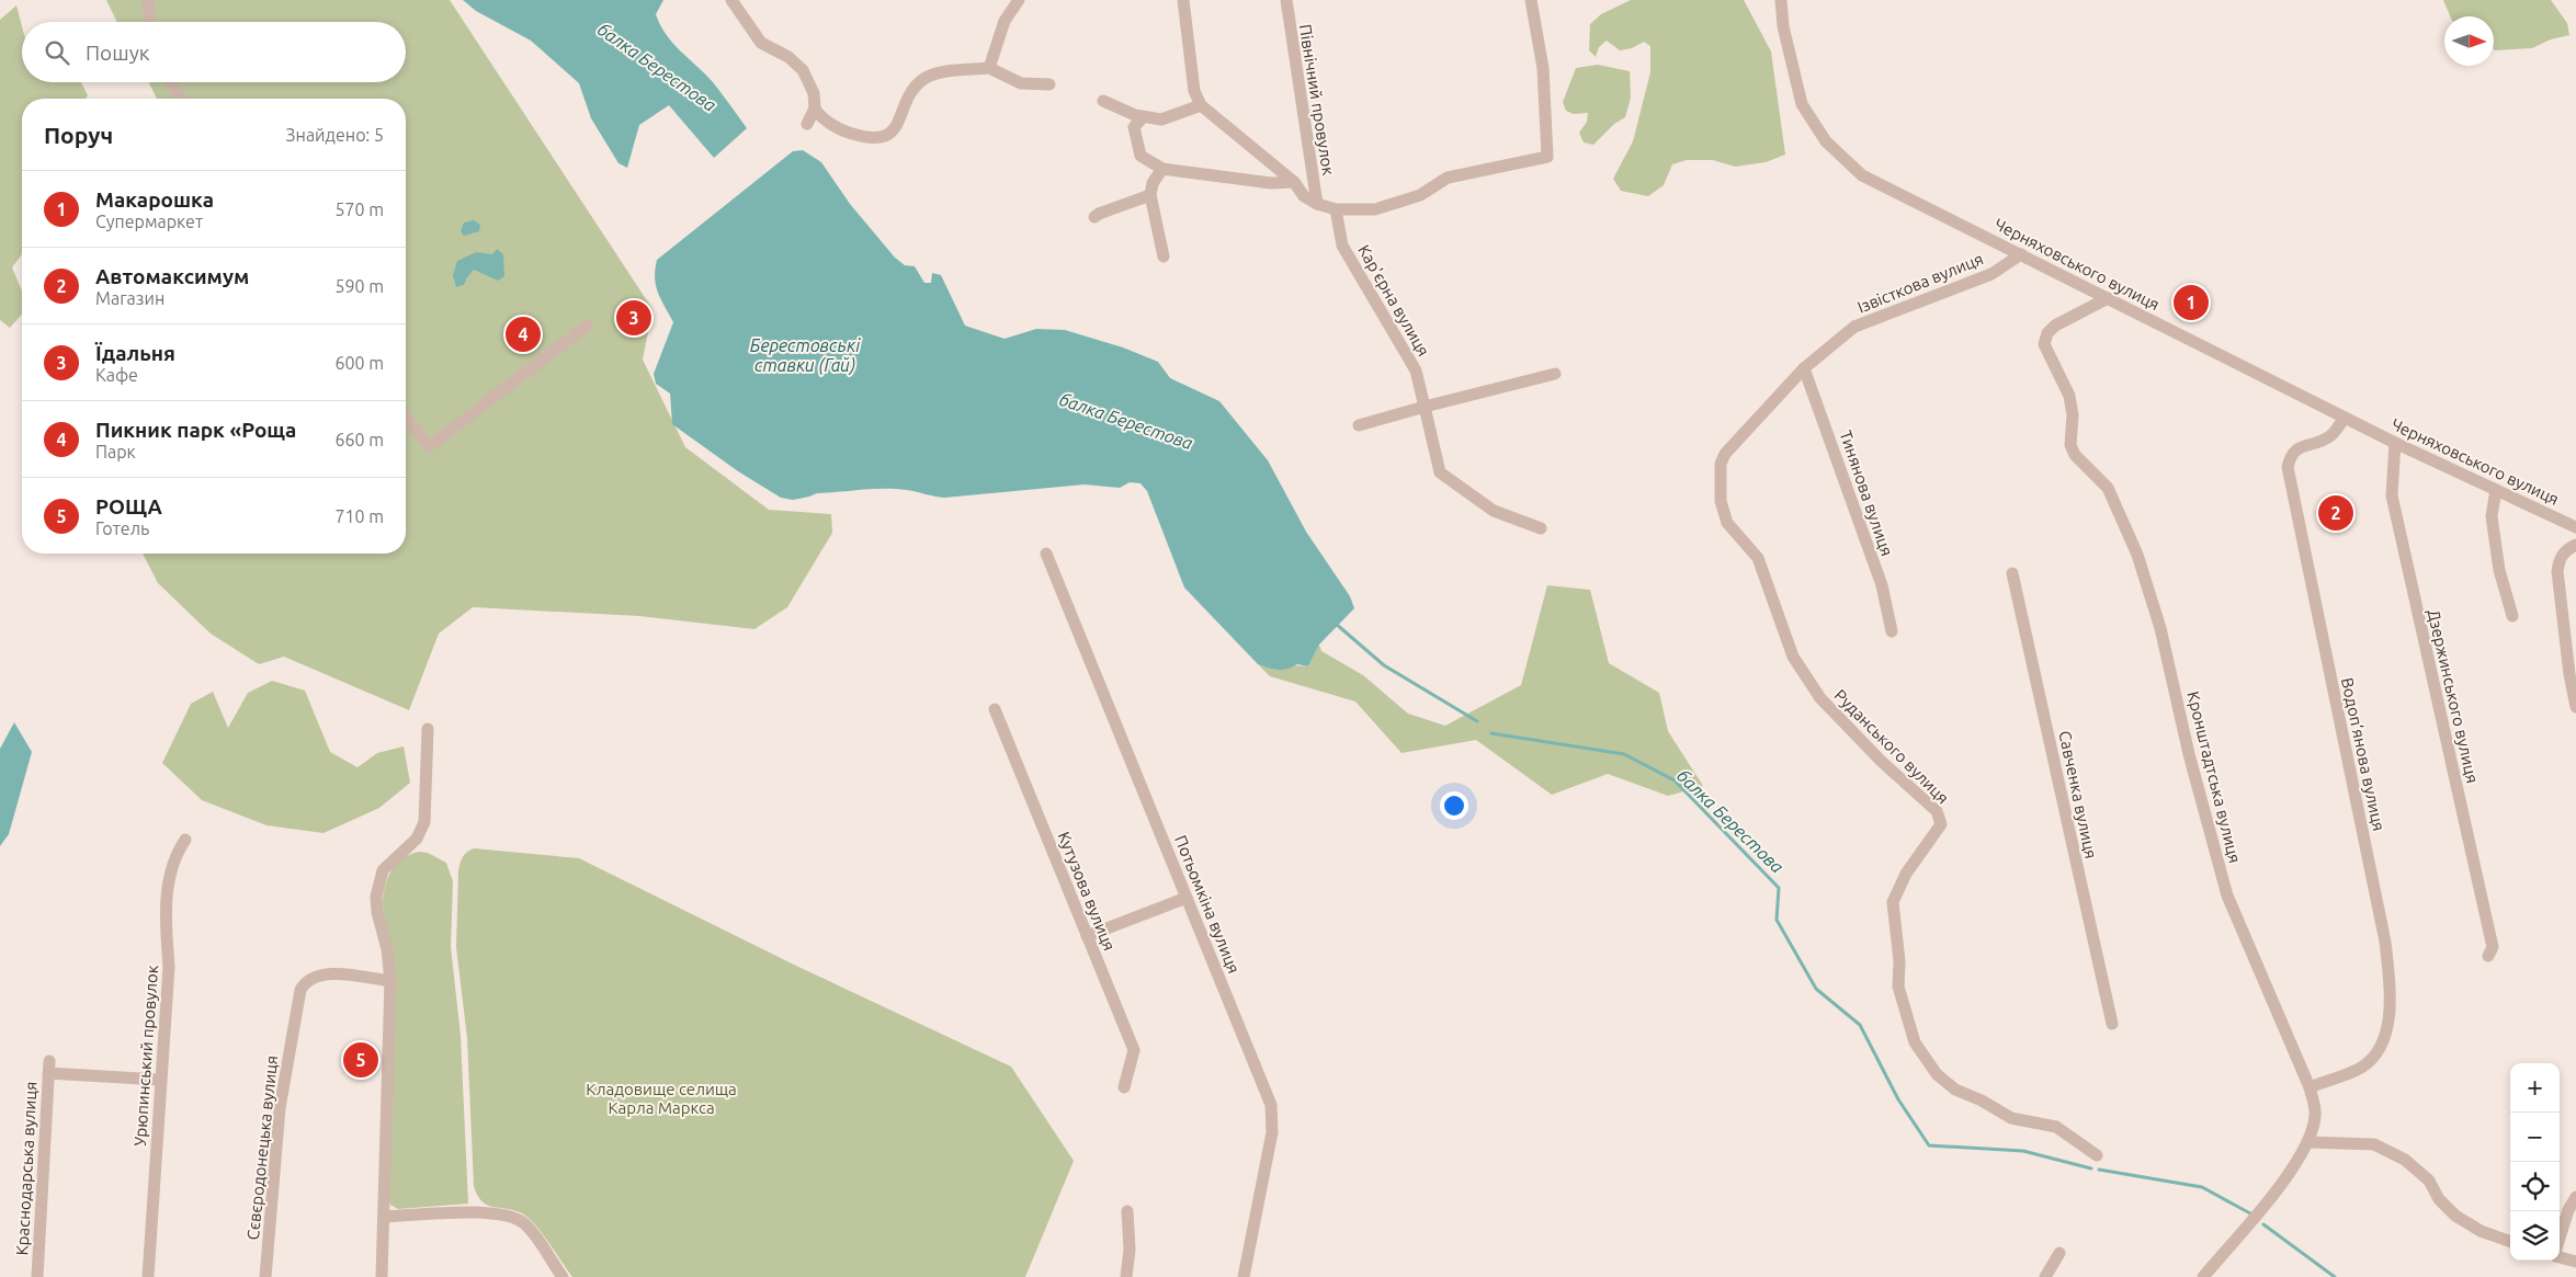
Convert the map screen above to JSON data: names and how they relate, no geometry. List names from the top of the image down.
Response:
{
  "streets": {
    "street": [
      "Північний провулок",
      "Черняховського вулиця",
      "Iзвiсткова вулиця",
      "Кар'єрна вулиця",
      "Тинянова вулиця",
      "Дзержинського вулиця",
      "Руданського вулиця",
      "Водоп’янова вулиця",
      "Кронштадтська вулиця",
      "Савченка вулиця",
      "Кутузова вулиця",
      "Потьомкіна вулиця",
      "Урюпинський провулок",
      "Сєвєродонецька вулиця",
      "Краснодарська вулиця"
    ]
  },
  "crossings": [
    ["Черняховського вулиця", "Iзвiсткова вулиця"],
    ["Черняховського вулиця", "Дзержинського вулиця"],
    ["Черняховського вулиця", "Водоп’янова вулиця"],
    ["Черняховського вулиця", "Кронштадтська вулиця"],
    ["Iзвiсткова вулиця", "Тинянова вулиця"],
    ["Iзвiсткова вулиця", "Руданського вулиця"],
    ["Водоп’янова вулиця", "Кронштадтська вулиця"],
    ["Урюпинський провулок", "Краснодарська вулиця"]
  ],
  "water": ["балка Берестова", "Берестовські ставки (Гай)"],
  "parks": ["Кладовище селища Карла Маркса"],
  "north": "right",
  "page": {
    "search": "Пошук",
    "heading": ["Поруч", "Знайдено: 5"],
    "list": [
      {
        "mark": "1",
        "name": "Макарошка",
        "note": "Супермаркет",
        "value": "570 m"
      },
      {
        "mark": "2",
        "name": "Автомаксимум",
        "note": "Магазин",
        "value": "590 m"
      },
      {
        "mark": "3",
        "name": "Їдальня",
        "note": "Кафе",
        "value": "600 m"
      },
      {
        "mark": "4",
        "name": "Пикник парк «Роща",
        "note": "Парк",
        "value": "660 m"
      },
      {
        "mark": "5",
        "name": "РОЩА",
        "note": "Готель",
        "value": "710 m"
      }
    ],
    "pins": [
      "1",
      "3",
      "4",
      "2",
      "5"
    ],
    "map_buttons": ["+", "−"]
  }
}
